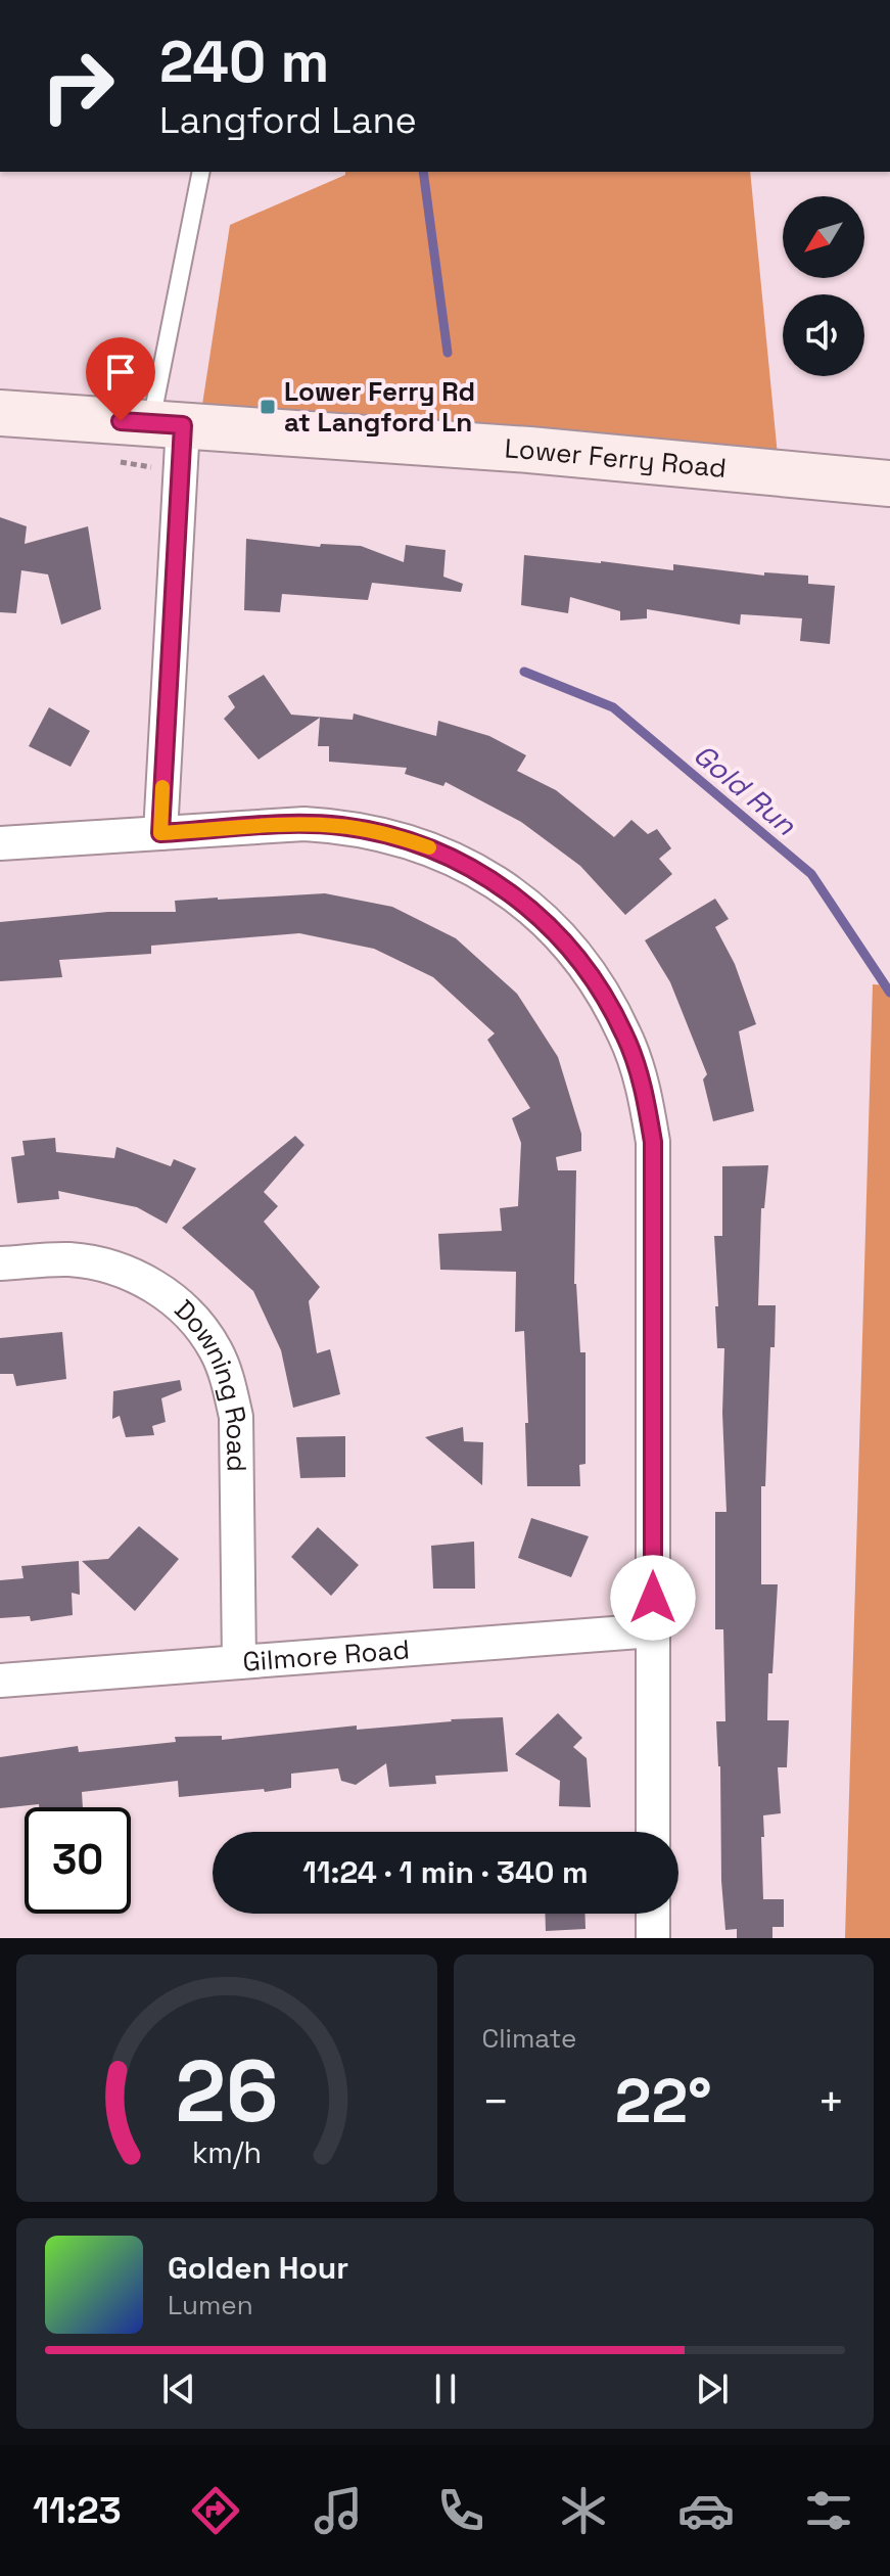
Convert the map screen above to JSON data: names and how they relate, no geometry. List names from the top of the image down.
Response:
{
  "streets": {
    "street": ["Lower Ferry Road", "Downing Road", "Gilmore Road"]
  },
  "crossings": [
    ["Downing Road", "Gilmore Road"]
  ],
  "water": ["Gold Run"],
  "places": {
    "transit": ["Lower Ferry Rd at Langford Ln"]
  },
  "north": "bottom left",
  "page": {
    "turn": ["240 m", "Langford Lane"],
    "limit": "30",
    "trip": "11:24 · 1 min · 340 m",
    "tile": "Climate",
    "heat": ["−", "22°", "+"],
    "song": ["Golden Hour", "Lumen"],
    "tabs": "11:23",
    "gauge": ["26", "km/h"]
  }
}
